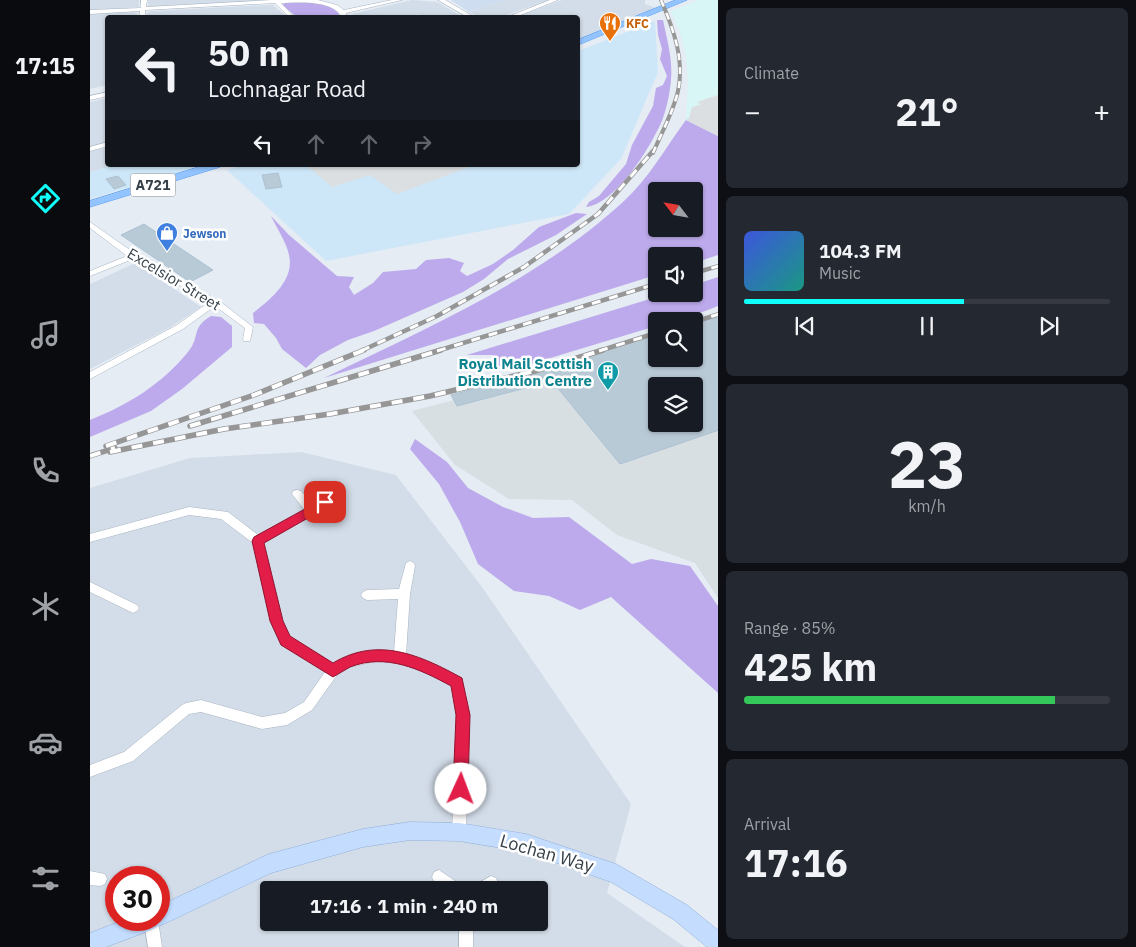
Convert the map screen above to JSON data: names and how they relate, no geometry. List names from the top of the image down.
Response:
{
  "streets": {
    "main road": ["A721"],
    "street": ["Excelsior Street", "Lochan Way"]
  },
  "places": {
    "restaurant": ["KFC"],
    "shop": ["Jewson"],
    "building": ["Royal Mail Scottish Distribution Centre"]
  },
  "north": "top left",
  "page": {
    "tabs": "17:15",
    "tile": [
      "Climate",
      ["23", "km/h"],
      ["Range · 85%", "425 km"],
      ["Arrival", "17:16"]
    ],
    "turn": ["50 m", "Lochnagar Road"],
    "heat": ["−", "21°", "+"],
    "song": ["104.3 FM", "Music"],
    "limit": "30",
    "trip": "17:16 · 1 min · 240 m"
  }
}
